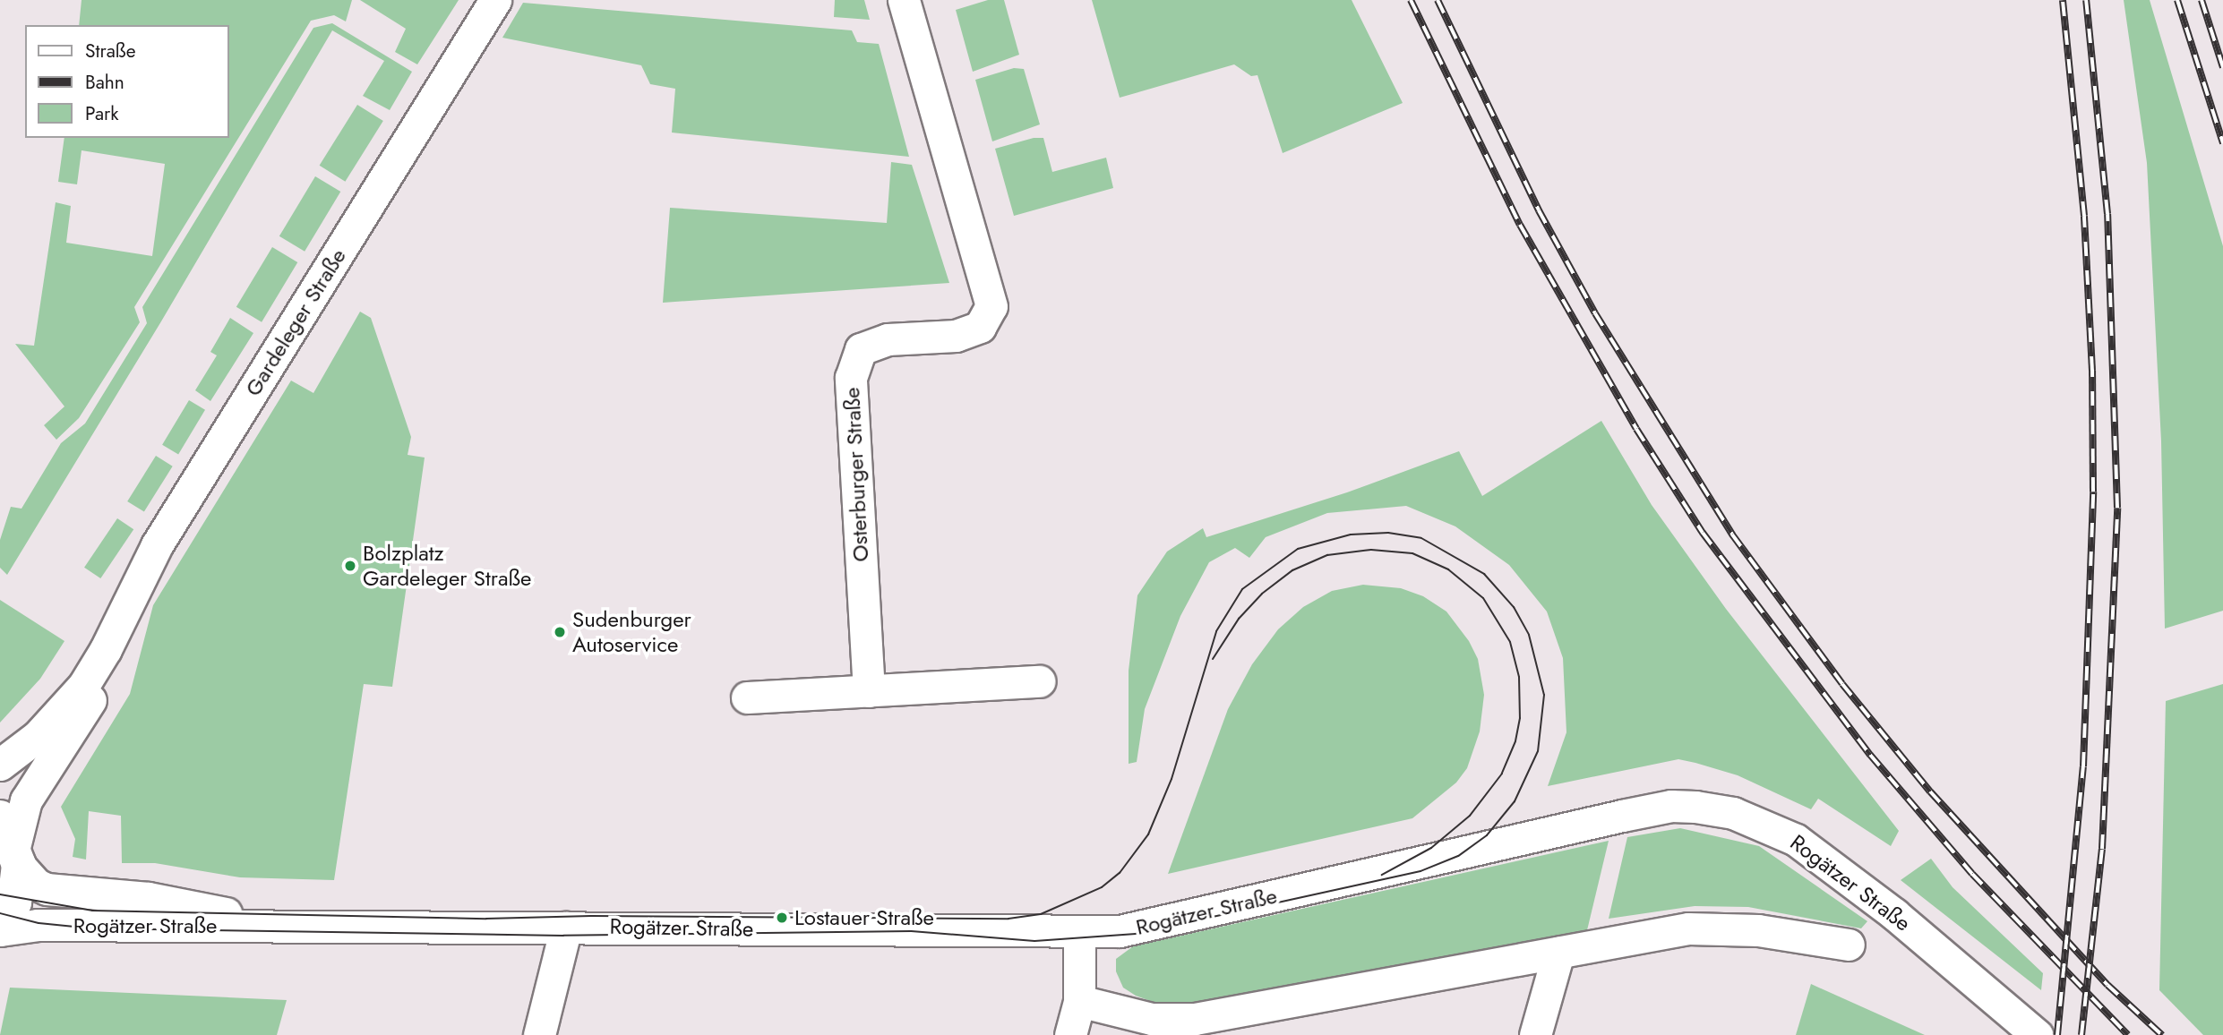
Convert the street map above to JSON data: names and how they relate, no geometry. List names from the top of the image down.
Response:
{
  "streets": {
    "street": ["Gardeleger Straße", "Osterburger Straße", "Rogätzer Straße"]
  },
  "crossings": [
    ["Gardeleger Straße", "Rogätzer Straße"]
  ],
  "places": ["Bolzplatz Gardeleger Straße", "Sudenburger Autoservice", "Lostauer Straße"],
  "legend": ["Straße", "Bahn", "Park"]
}
